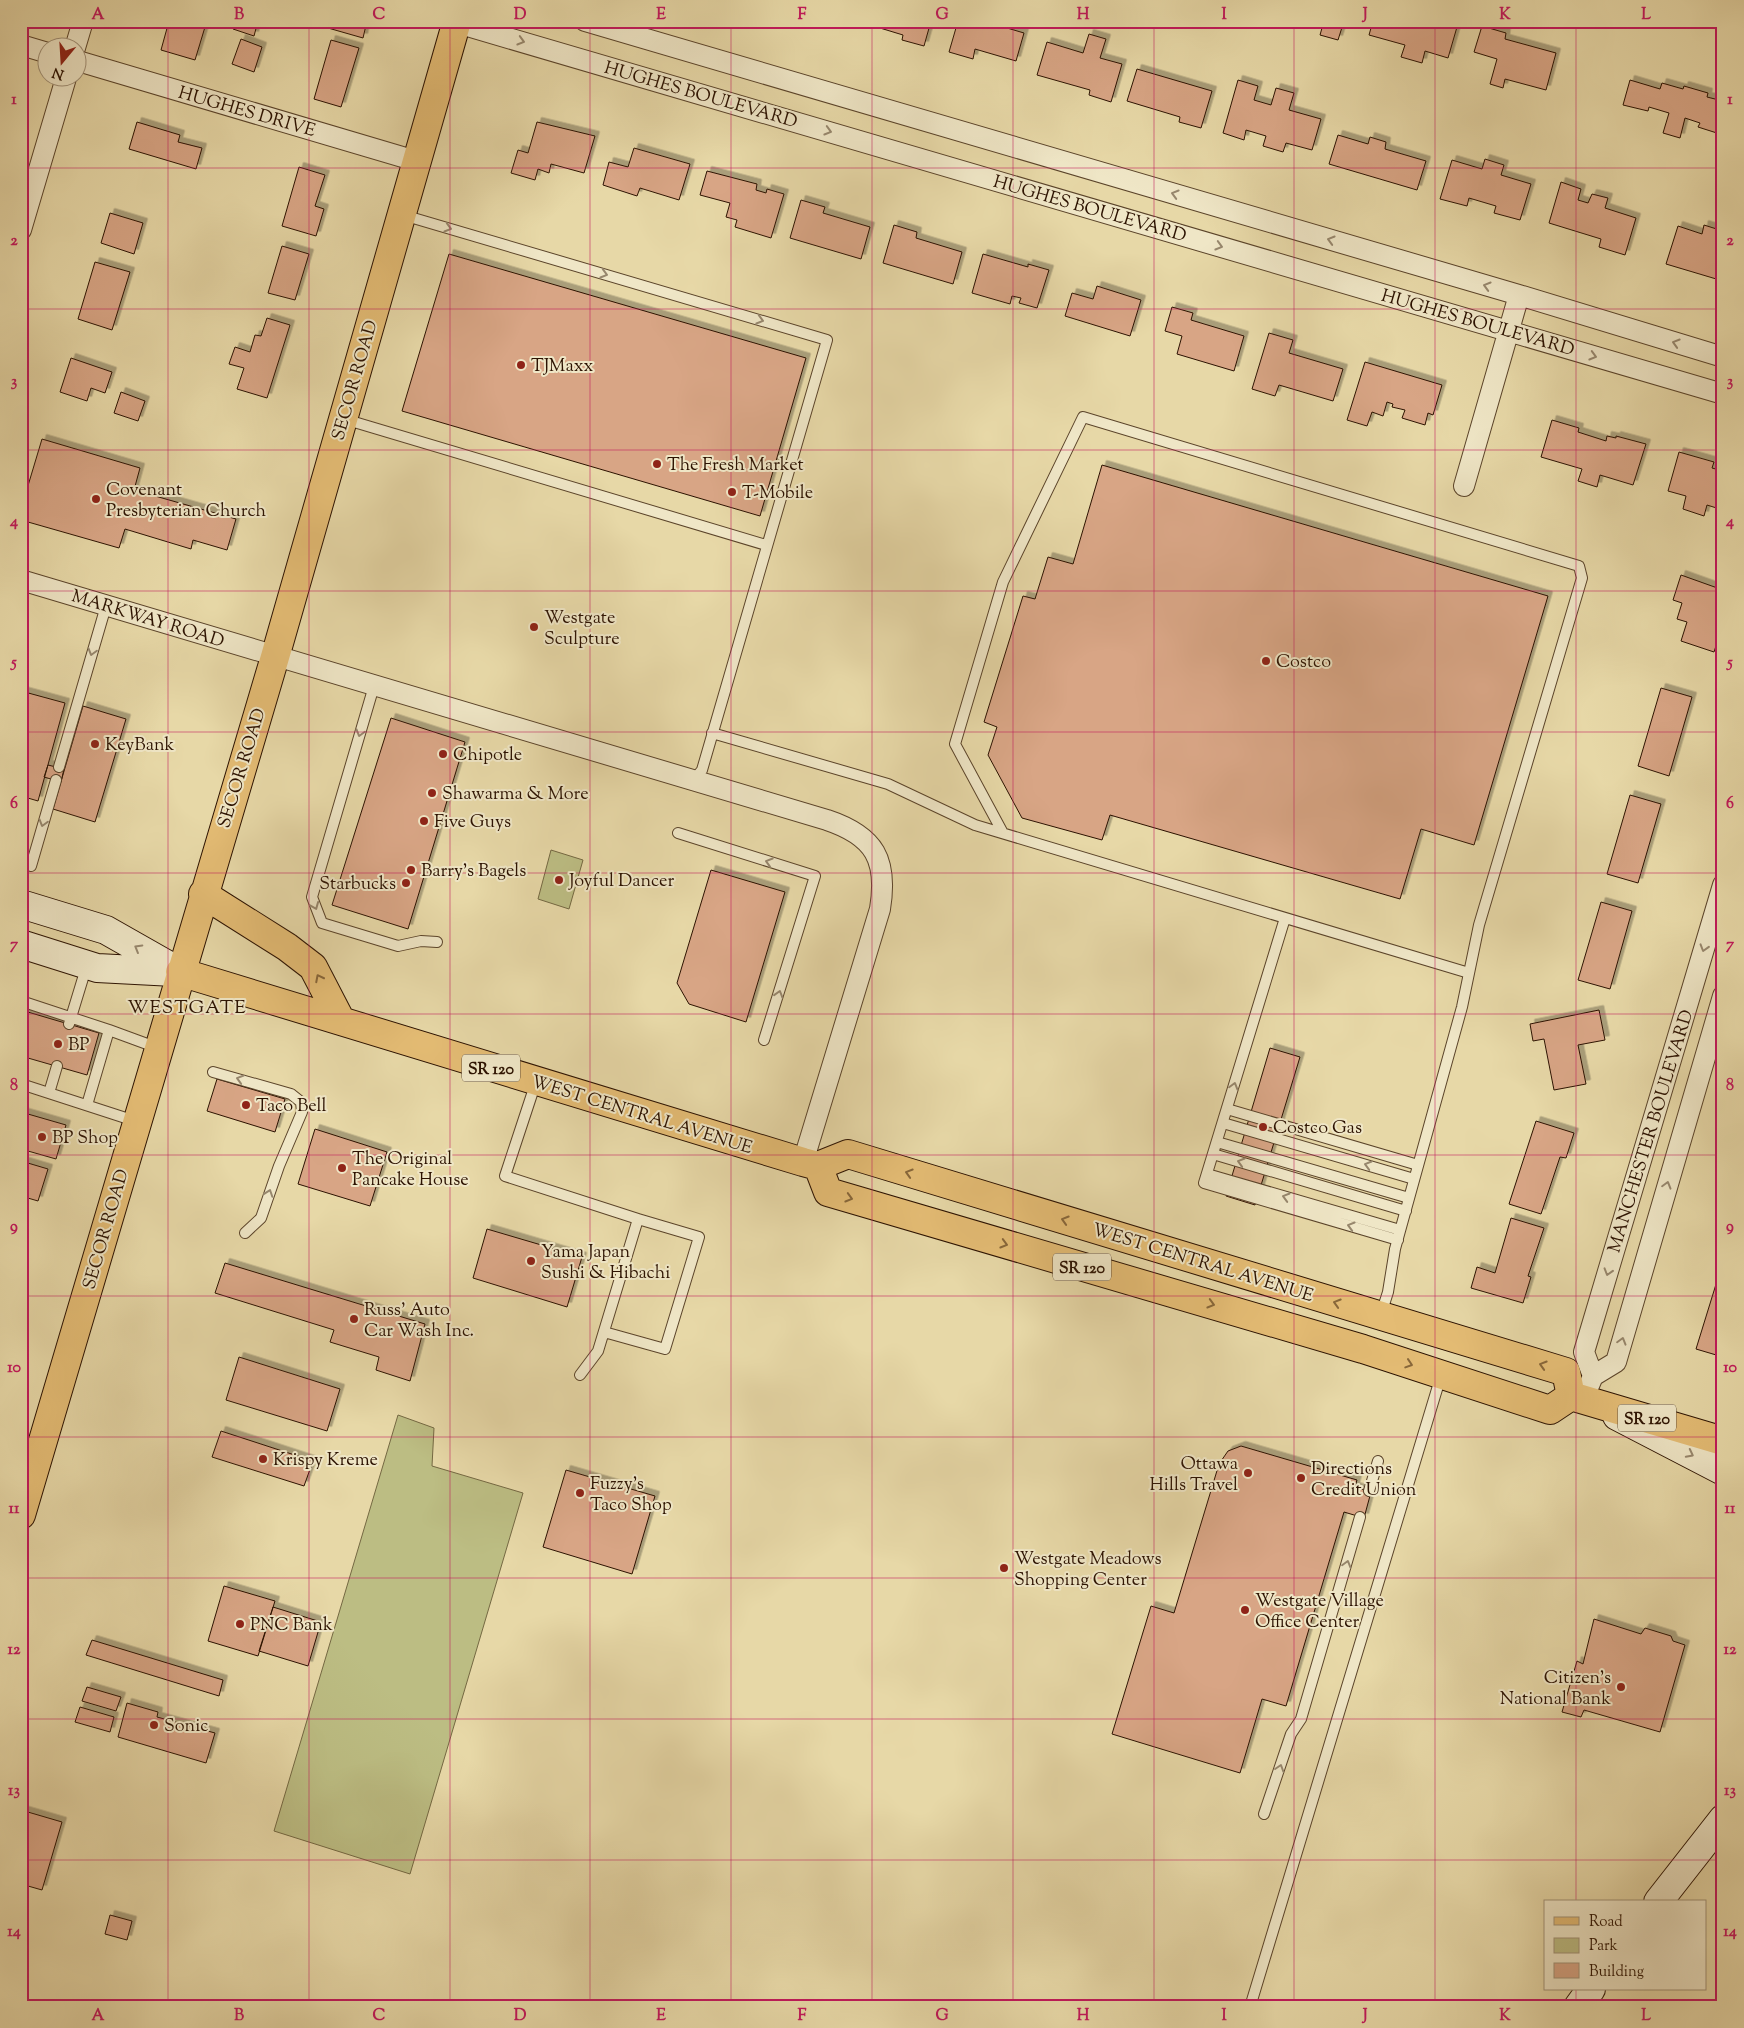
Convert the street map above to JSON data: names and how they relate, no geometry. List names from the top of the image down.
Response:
{
  "streets": {
    "main road": ["SECOR ROAD", "SR 120", "WEST CENTRAL AVENUE"],
    "street": [
      "HUGHES BOULEVARD",
      "HUGHES DRIVE",
      "MARKWAY ROAD",
      "MANCHESTER BOULEVARD"
    ]
  },
  "crossings": [
    ["HUGHES BOULEVARD", "SECOR ROAD"],
    ["HUGHES DRIVE", "SECOR ROAD"],
    ["SECOR ROAD", "MARKWAY ROAD"],
    ["SECOR ROAD", "WEST CENTRAL AVENUE"],
    ["MARKWAY ROAD", "SR 120"],
    ["MARKWAY ROAD", "WEST CENTRAL AVENUE"],
    ["SR 120", "WEST CENTRAL AVENUE"],
    ["SR 120", "MANCHESTER BOULEVARD"],
    ["WEST CENTRAL AVENUE", "MANCHESTER BOULEVARD"]
  ],
  "districts": ["WESTGATE"],
  "places": [
    "TJMaxx",
    "The Fresh Market",
    "T-Mobile",
    "Covenant Presbyterian Church",
    "Westgate Sculpture",
    "Costco",
    "KeyBank",
    "Chipotle",
    "Shawarma & More",
    "Five Guys",
    "Barry's Bagels",
    "Joyful Dancer",
    "Starbucks",
    "BP",
    "Taco Bell",
    "Costco Gas",
    "BP Shop",
    "The Original Pancake House",
    "Yama Japan Sushi & Hibachi",
    "Russ' Auto Car Wash Inc.",
    "Krispy Kreme",
    "Ottawa Hills Travel",
    "Directions Credit Union",
    "Fuzzy's Taco Shop",
    "Westgate Meadows Shopping Center",
    "Westgate Village Office Center",
    "PNC Bank",
    "Citizen's National Bank",
    "Sonic"
  ],
  "legend": ["Road", "Park", "Building"],
  "north": "bottom",
  "grid": {
    "columns": [
      "A",
      "B",
      "C",
      "D",
      "E",
      "F",
      "G",
      "H",
      "I",
      "J",
      "K",
      "L"
    ],
    "rows": [
      "1",
      "2",
      "3",
      "4",
      "5",
      "6",
      "7",
      "8",
      "9",
      "10",
      "11",
      "12",
      "13",
      "14"
    ]
  }
}
